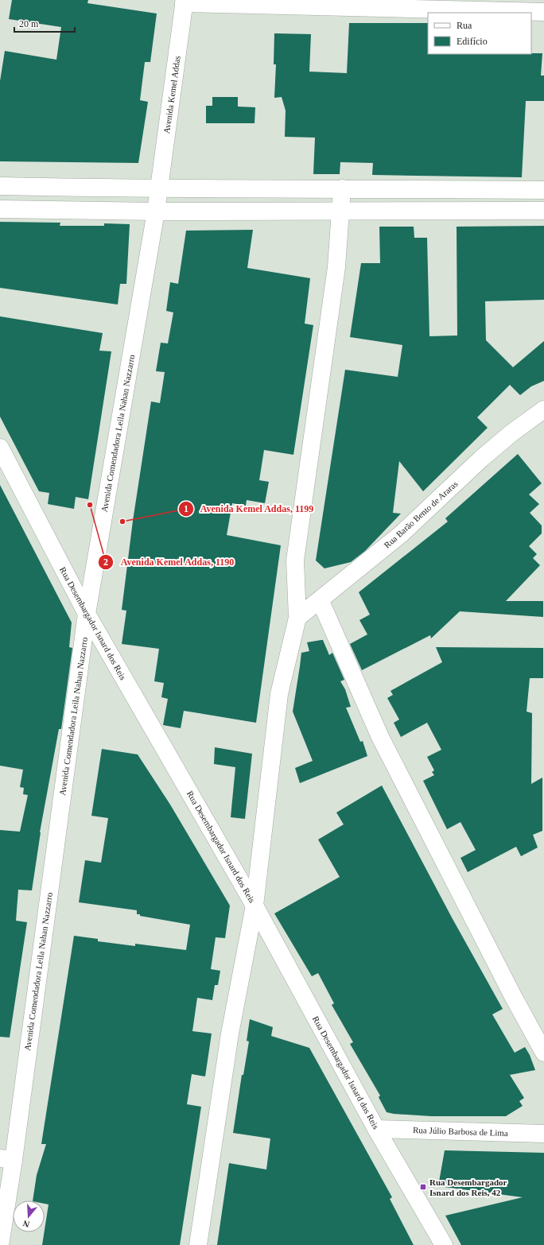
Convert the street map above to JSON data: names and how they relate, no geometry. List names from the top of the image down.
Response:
{
  "streets": {
    "street": [
      "Avenida Kemel Addas",
      "Avenida Comendadora Leila Nahan Nazzarro",
      "Rua Barão Bento de Araras",
      "Rua Desembargador Isnard dos Reis",
      "Rua Júlio Barbosa de Lima"
    ]
  },
  "crossings": [
    ["Avenida Kemel Addas", "Avenida Comendadora Leila Nahan Nazzarro"],
    ["Avenida Comendadora Leila Nahan Nazzarro", "Rua Desembargador Isnard dos Reis"],
    ["Rua Desembargador Isnard dos Reis", "Rua Júlio Barbosa de Lima"]
  ],
  "places": {
    "other": ["Avenida Kemel Addas, 1190", "Avenida Kemel Addas, 1199"],
    "transit": ["Rua Desembargador Isnard dos Reis, 42"]
  },
  "legend": ["Rua", "Edifício"],
  "scale_bar": "20 m",
  "north": "bottom"
}
